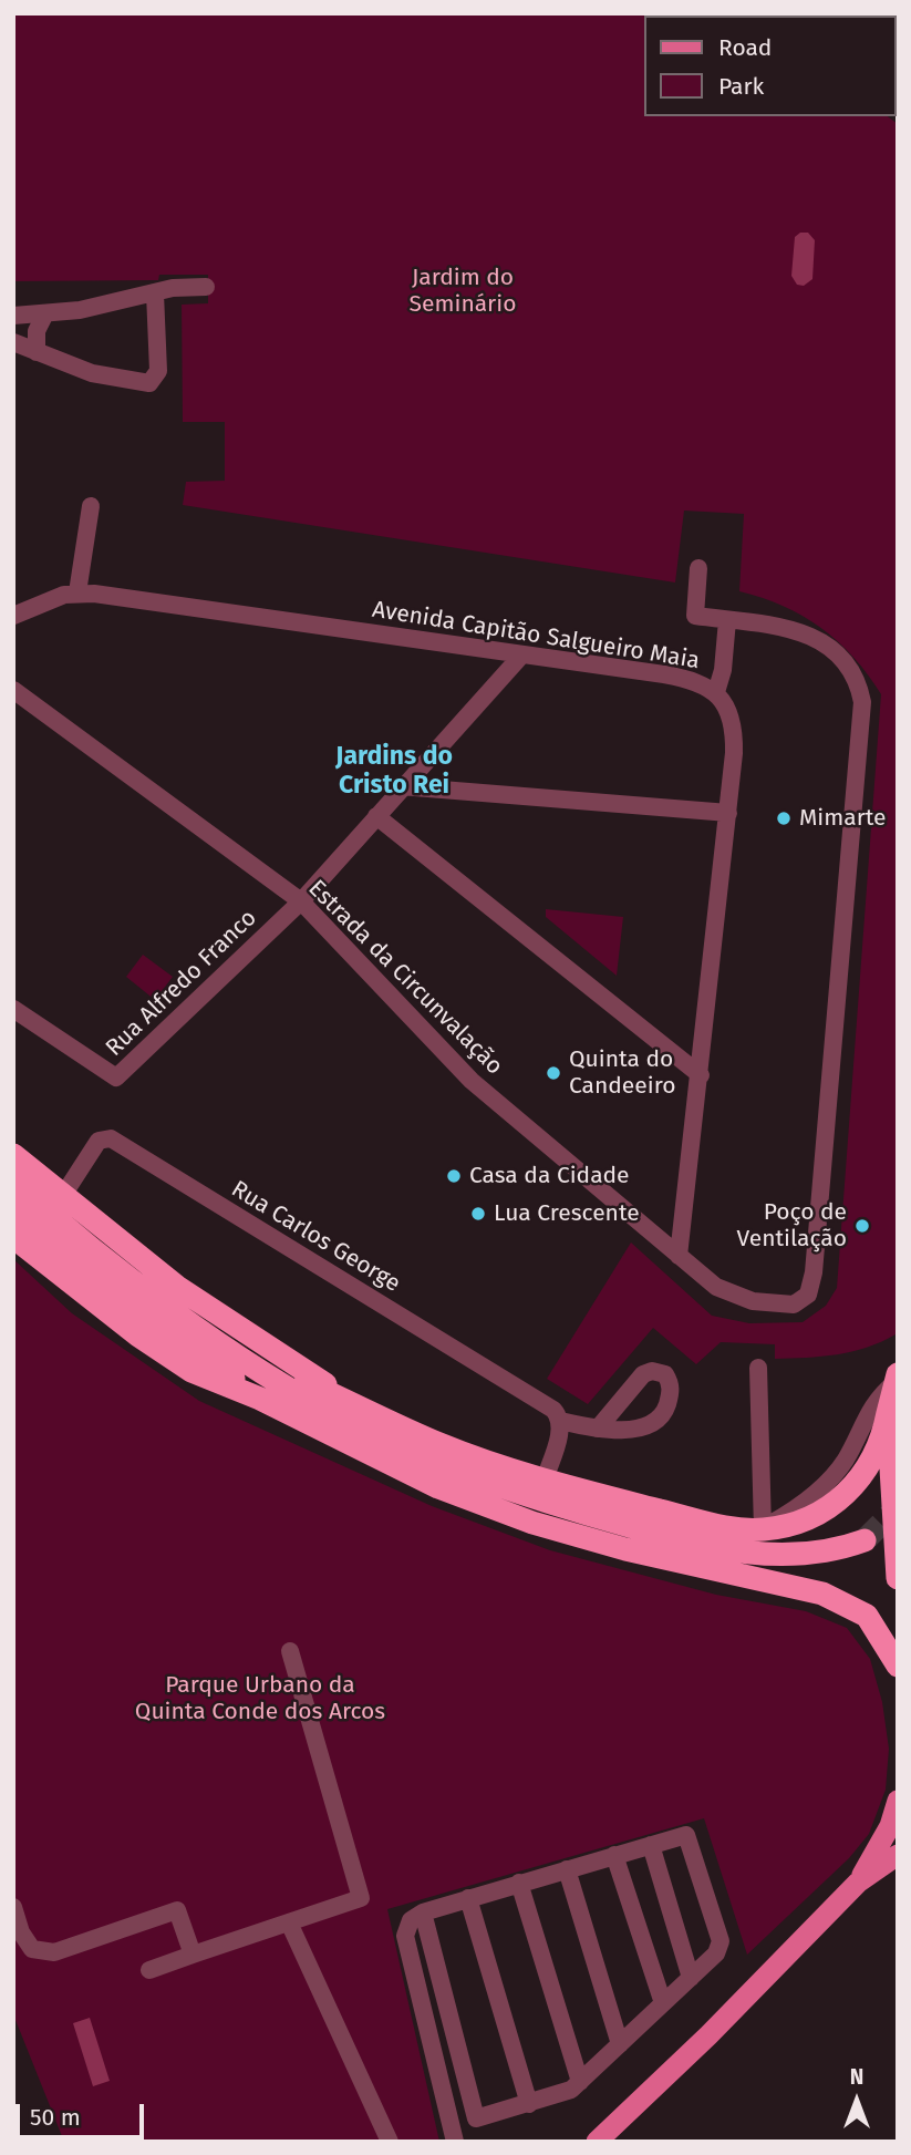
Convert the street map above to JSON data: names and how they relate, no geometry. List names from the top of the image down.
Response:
{
  "streets": {
    "street": [
      "Avenida Capitão Salgueiro Maia",
      "Estrada da Circunvalação",
      "Rua Alfredo Franco",
      "Rua Carlos George"
    ]
  },
  "crossings": [
    ["Avenida Capitão Salgueiro Maia", "Estrada da Circunvalação"],
    ["Estrada da Circunvalação", "Rua Alfredo Franco"]
  ],
  "districts": ["Jardins do Cristo Rei"],
  "parks": ["Jardim do Seminário", "Parque Urbano da Quinta Conde dos Arcos"],
  "places": [
    "Mimarte",
    "Quinta do Candeeiro",
    "Casa da Cidade",
    "Lua Crescente",
    "Poço de Ventilação"
  ],
  "legend": ["Road", "Park"],
  "scale_bar": "50 m",
  "north": "top"
}
